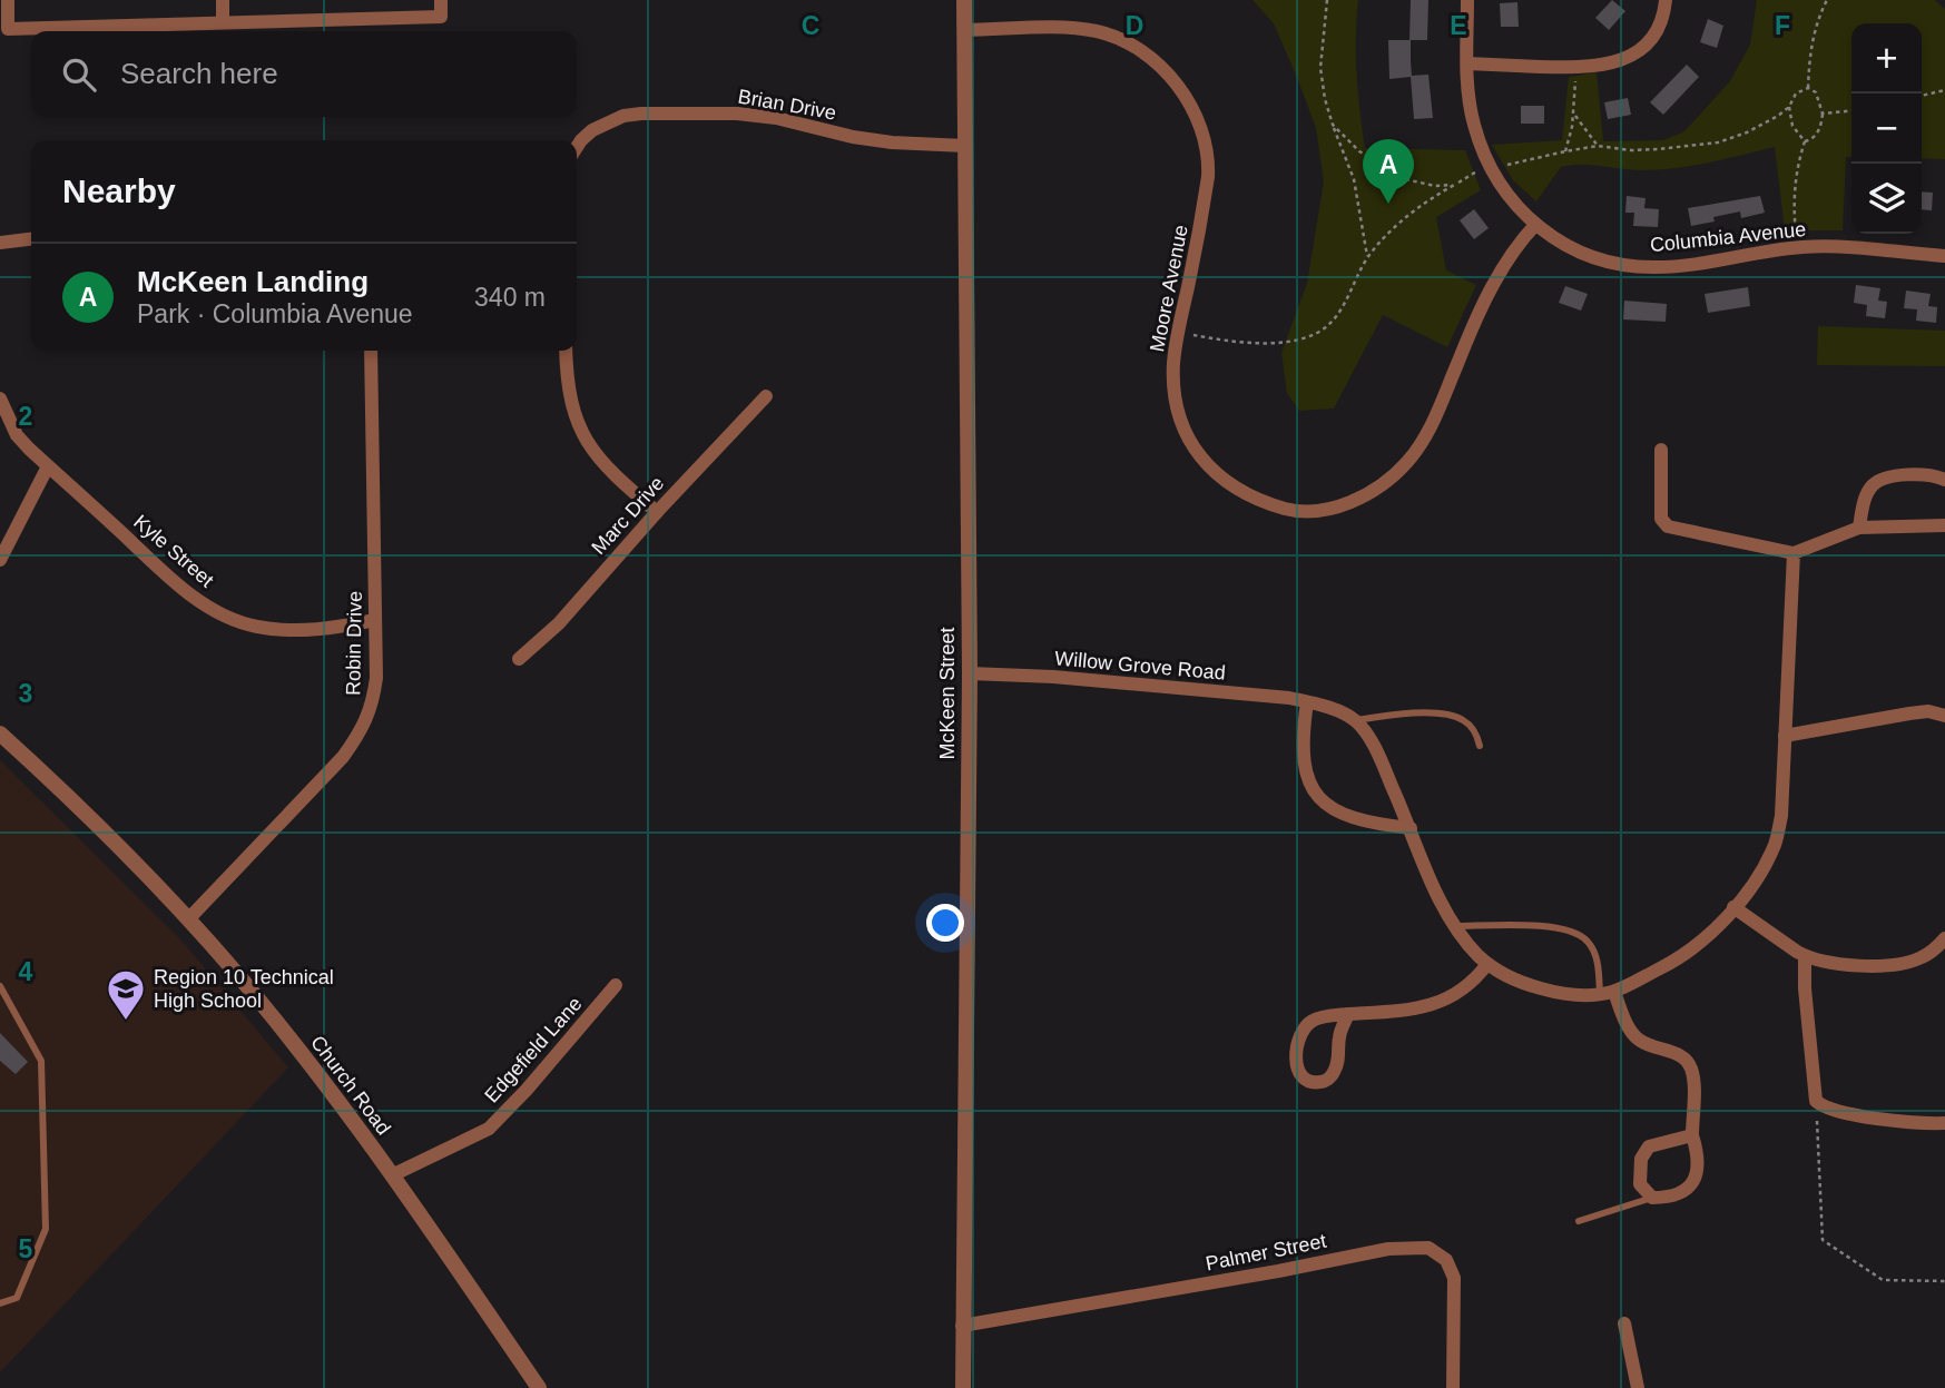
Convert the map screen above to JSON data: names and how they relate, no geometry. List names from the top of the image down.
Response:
{
  "streets": {
    "street": [
      "Brian Drive",
      "Columbia Avenue",
      "Moore Avenue",
      "Marc Drive",
      "Kyle Street",
      "Robin Drive",
      "Willow Grove Road",
      "McKeen Street",
      "Edgefield Lane",
      "Church Road",
      "Palmer Street"
    ]
  },
  "crossings": [
    ["Brian Drive", "McKeen Street"],
    ["Columbia Avenue", "Moore Avenue"],
    ["Moore Avenue", "McKeen Street"],
    ["Kyle Street", "Robin Drive"],
    ["Robin Drive", "Church Road"],
    ["Willow Grove Road", "McKeen Street"],
    ["McKeen Street", "Palmer Street"],
    ["Edgefield Lane", "Church Road"]
  ],
  "places": {
    "school or university": ["Region 10 Technical High School"]
  },
  "page": {
    "map_buttons": ["+", "−"],
    "search": "Search here",
    "pins": "A",
    "heading": "Nearby",
    "list": [
      {
        "mark": "A",
        "name": "McKeen Landing",
        "note": "Park · Columbia Avenue",
        "value": "340 m"
      }
    ]
  },
  "grid": {
    "columns": [
      "C",
      "D",
      "E",
      "F"
    ],
    "rows": [
      "2",
      "3",
      "4",
      "5"
    ]
  }
}
